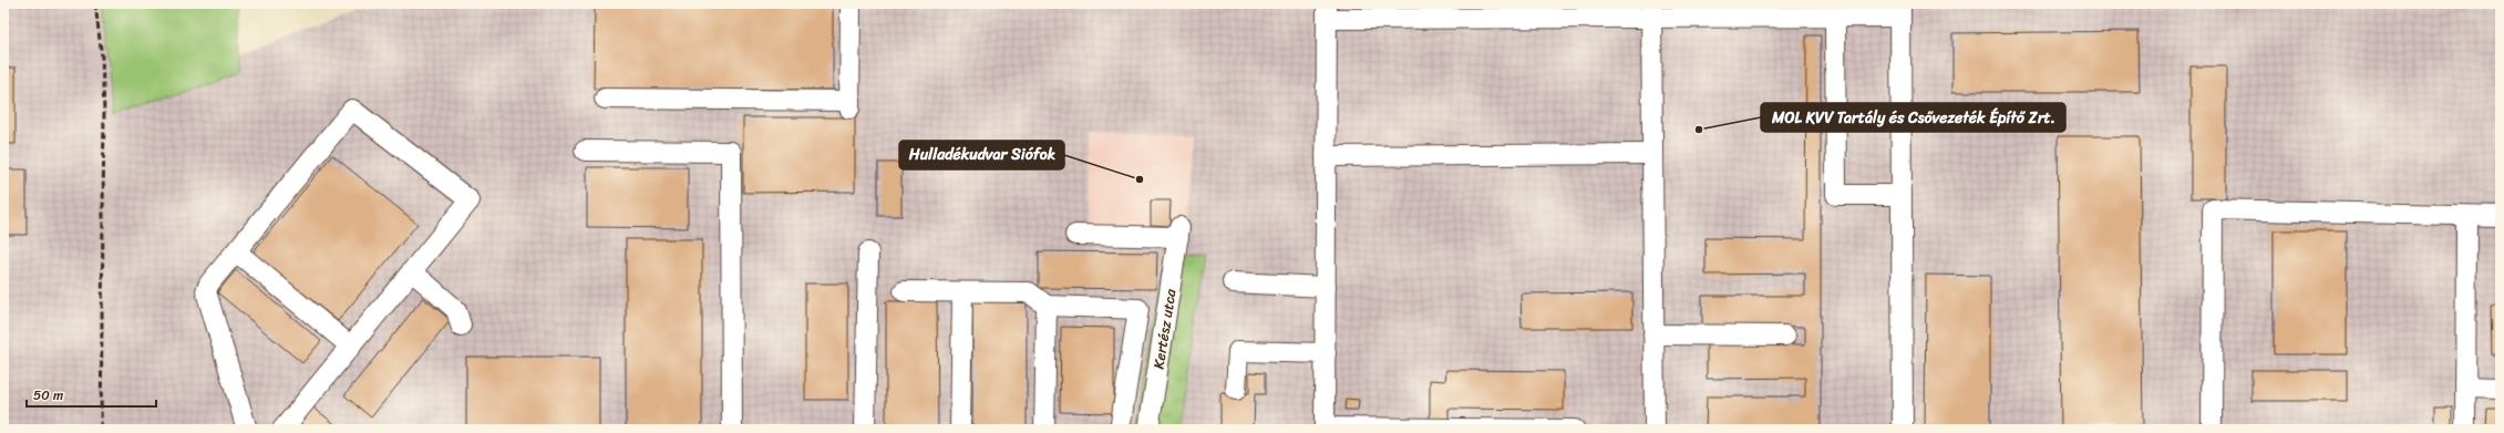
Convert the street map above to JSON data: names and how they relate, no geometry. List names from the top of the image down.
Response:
{
  "streets": {
    "street": ["Kertész utca"]
  },
  "places": ["MOL KVV Tartály és Csővezeték Építő Zrt.", "Hulladékudvar Siófok"],
  "scale_bar": "50 m"
}
